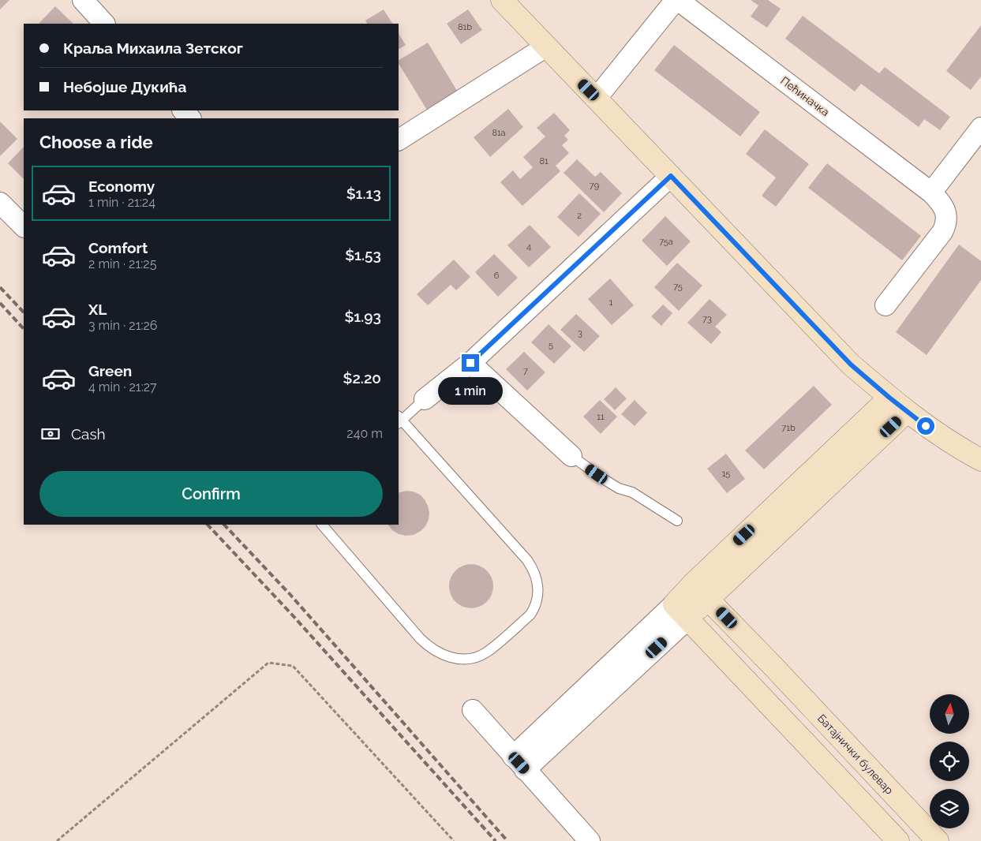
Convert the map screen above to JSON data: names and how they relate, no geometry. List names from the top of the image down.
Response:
{
  "streets": {
    "street": ["Пећиначка", "Батајнички булевар"]
  },
  "house_numbers": [
    "81b",
    "81a",
    "81",
    "79",
    "2",
    "75a",
    "4",
    "6",
    "75",
    "1",
    "73",
    "3",
    "5",
    "7",
    "11",
    "71b",
    "15"
  ],
  "north": "top",
  "page": {
    "banner": ["Краља Михаила Зетског", "Небојше Дукића"],
    "heading": "Choose a ride",
    "list": [
      {
        "name": "Economy",
        "note": "1 min · 21:24",
        "value": "$1.13"
      },
      {
        "name": "Comfort",
        "note": "2 min · 21:25",
        "value": "$1.53"
      },
      {
        "name": "XL",
        "note": "3 min · 21:26",
        "value": "$1.93"
      },
      {
        "name": "Green",
        "note": "4 min · 21:27",
        "value": "$2.20"
      }
    ],
    "bubble": "1 min",
    "pay": ["Cash", "240 m"],
    "buttons": "Confirm"
  }
}
